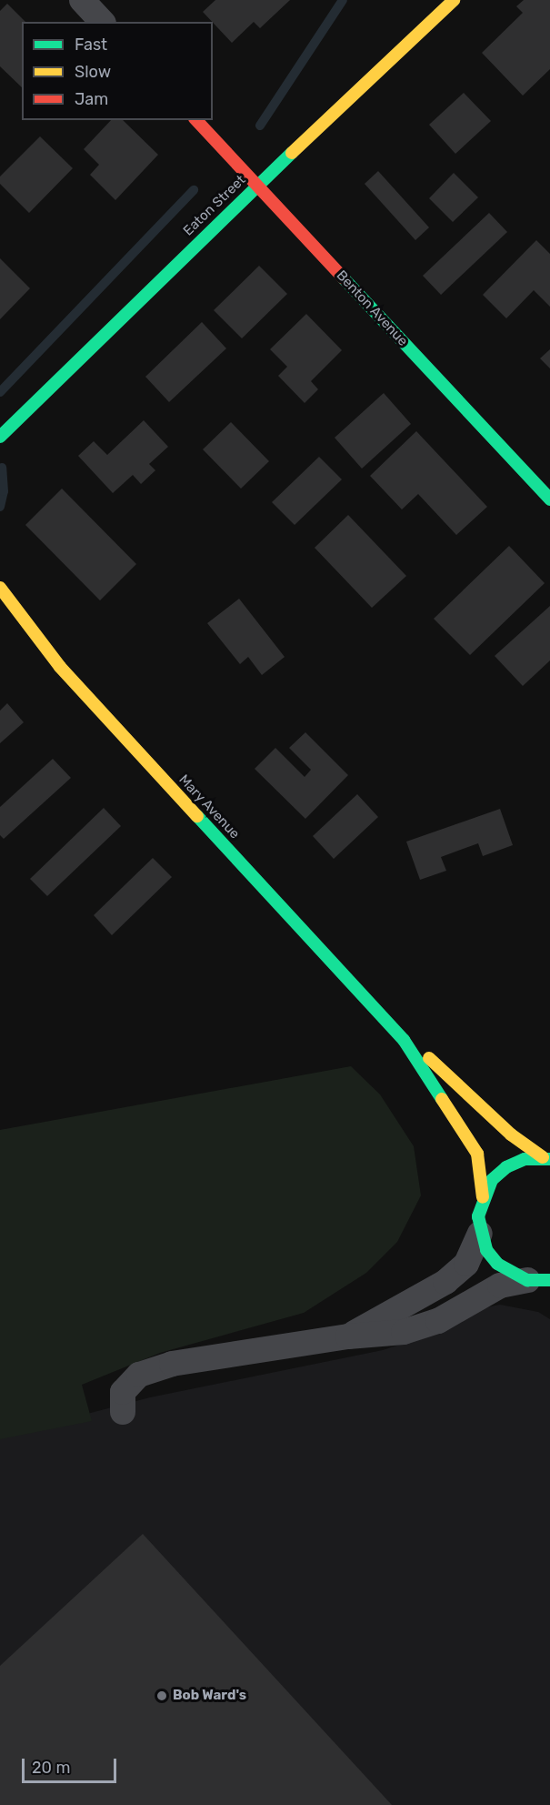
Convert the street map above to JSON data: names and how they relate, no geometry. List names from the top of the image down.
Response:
{
  "streets": {
    "street": ["Eaton Street", "Benton Avenue", "Mary Avenue"]
  },
  "crossings": [
    ["Eaton Street", "Benton Avenue"]
  ],
  "places": ["Bob Ward's"],
  "legend": ["Fast", "Slow", "Jam"],
  "scale_bar": "20 m"
}
